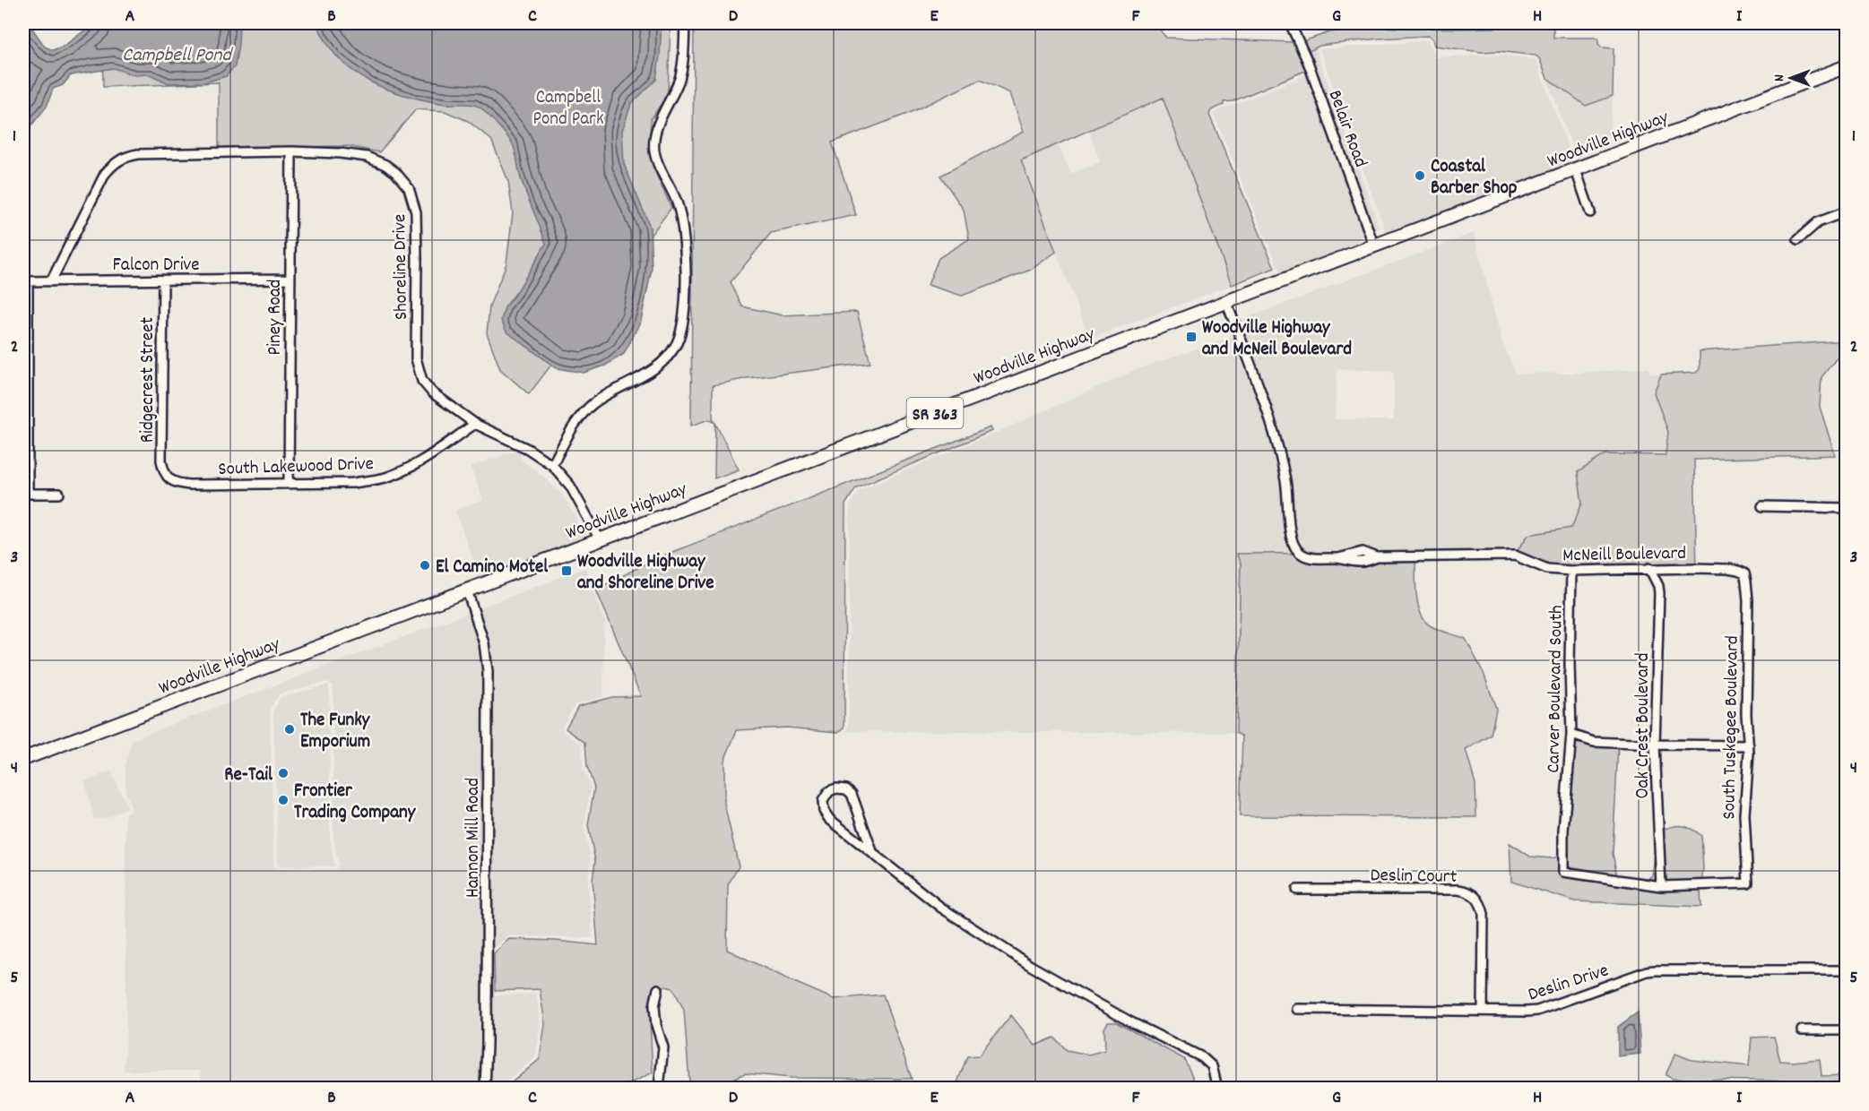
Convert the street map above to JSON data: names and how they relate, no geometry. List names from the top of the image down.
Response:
{
  "streets": {
    "main road": ["Woodville Highway", "SR 363"],
    "street": [
      "Belair Road",
      "Falcon Drive",
      "Shoreline Drive",
      "Piney Road",
      "Ridgecrest Street",
      "South Lakewood Drive",
      "McNeill Boulevard",
      "Carver Boulevard South",
      "Oak Crest Boulevard",
      "South Tuskegee Boulevard",
      "Hannon Mill Road",
      "Deslin Court",
      "Deslin Drive"
    ]
  },
  "crossings": [
    ["Belair Road", "Woodville Highway"],
    ["Woodville Highway", "Shoreline Drive"],
    ["Woodville Highway", "McNeill Boulevard"],
    ["Woodville Highway", "Hannon Mill Road"],
    ["Falcon Drive", "Shoreline Drive"],
    ["Falcon Drive", "Piney Road"],
    ["Falcon Drive", "Ridgecrest Street"],
    ["Shoreline Drive", "Piney Road"],
    ["Shoreline Drive", "South Lakewood Drive"],
    ["Piney Road", "South Lakewood Drive"],
    ["Ridgecrest Street", "South Lakewood Drive"],
    ["McNeill Boulevard", "Carver Boulevard South"],
    ["McNeill Boulevard", "Oak Crest Boulevard"],
    ["McNeill Boulevard", "South Tuskegee Boulevard"],
    ["Carver Boulevard South", "Oak Crest Boulevard"],
    ["Carver Boulevard South", "South Tuskegee Boulevard"],
    ["Oak Crest Boulevard", "South Tuskegee Boulevard"],
    ["Deslin Court", "Deslin Drive"]
  ],
  "water": ["Campbell Pond"],
  "parks": ["Campbell Pond Park"],
  "places": {
    "other": [
      "Coastal Barber Shop",
      "El Camino Motel",
      "The Funky Emporium",
      "Re-Tail",
      "Frontier Trading Company"
    ],
    "transit": ["Woodville Highway and McNeil Boulevard", "Woodville Highway and Shoreline Drive"]
  },
  "north": "left",
  "grid": {
    "columns": [
      "A",
      "B",
      "C",
      "D",
      "E",
      "F",
      "G",
      "H",
      "I"
    ],
    "rows": [
      "1",
      "2",
      "3",
      "4",
      "5"
    ]
  }
}
